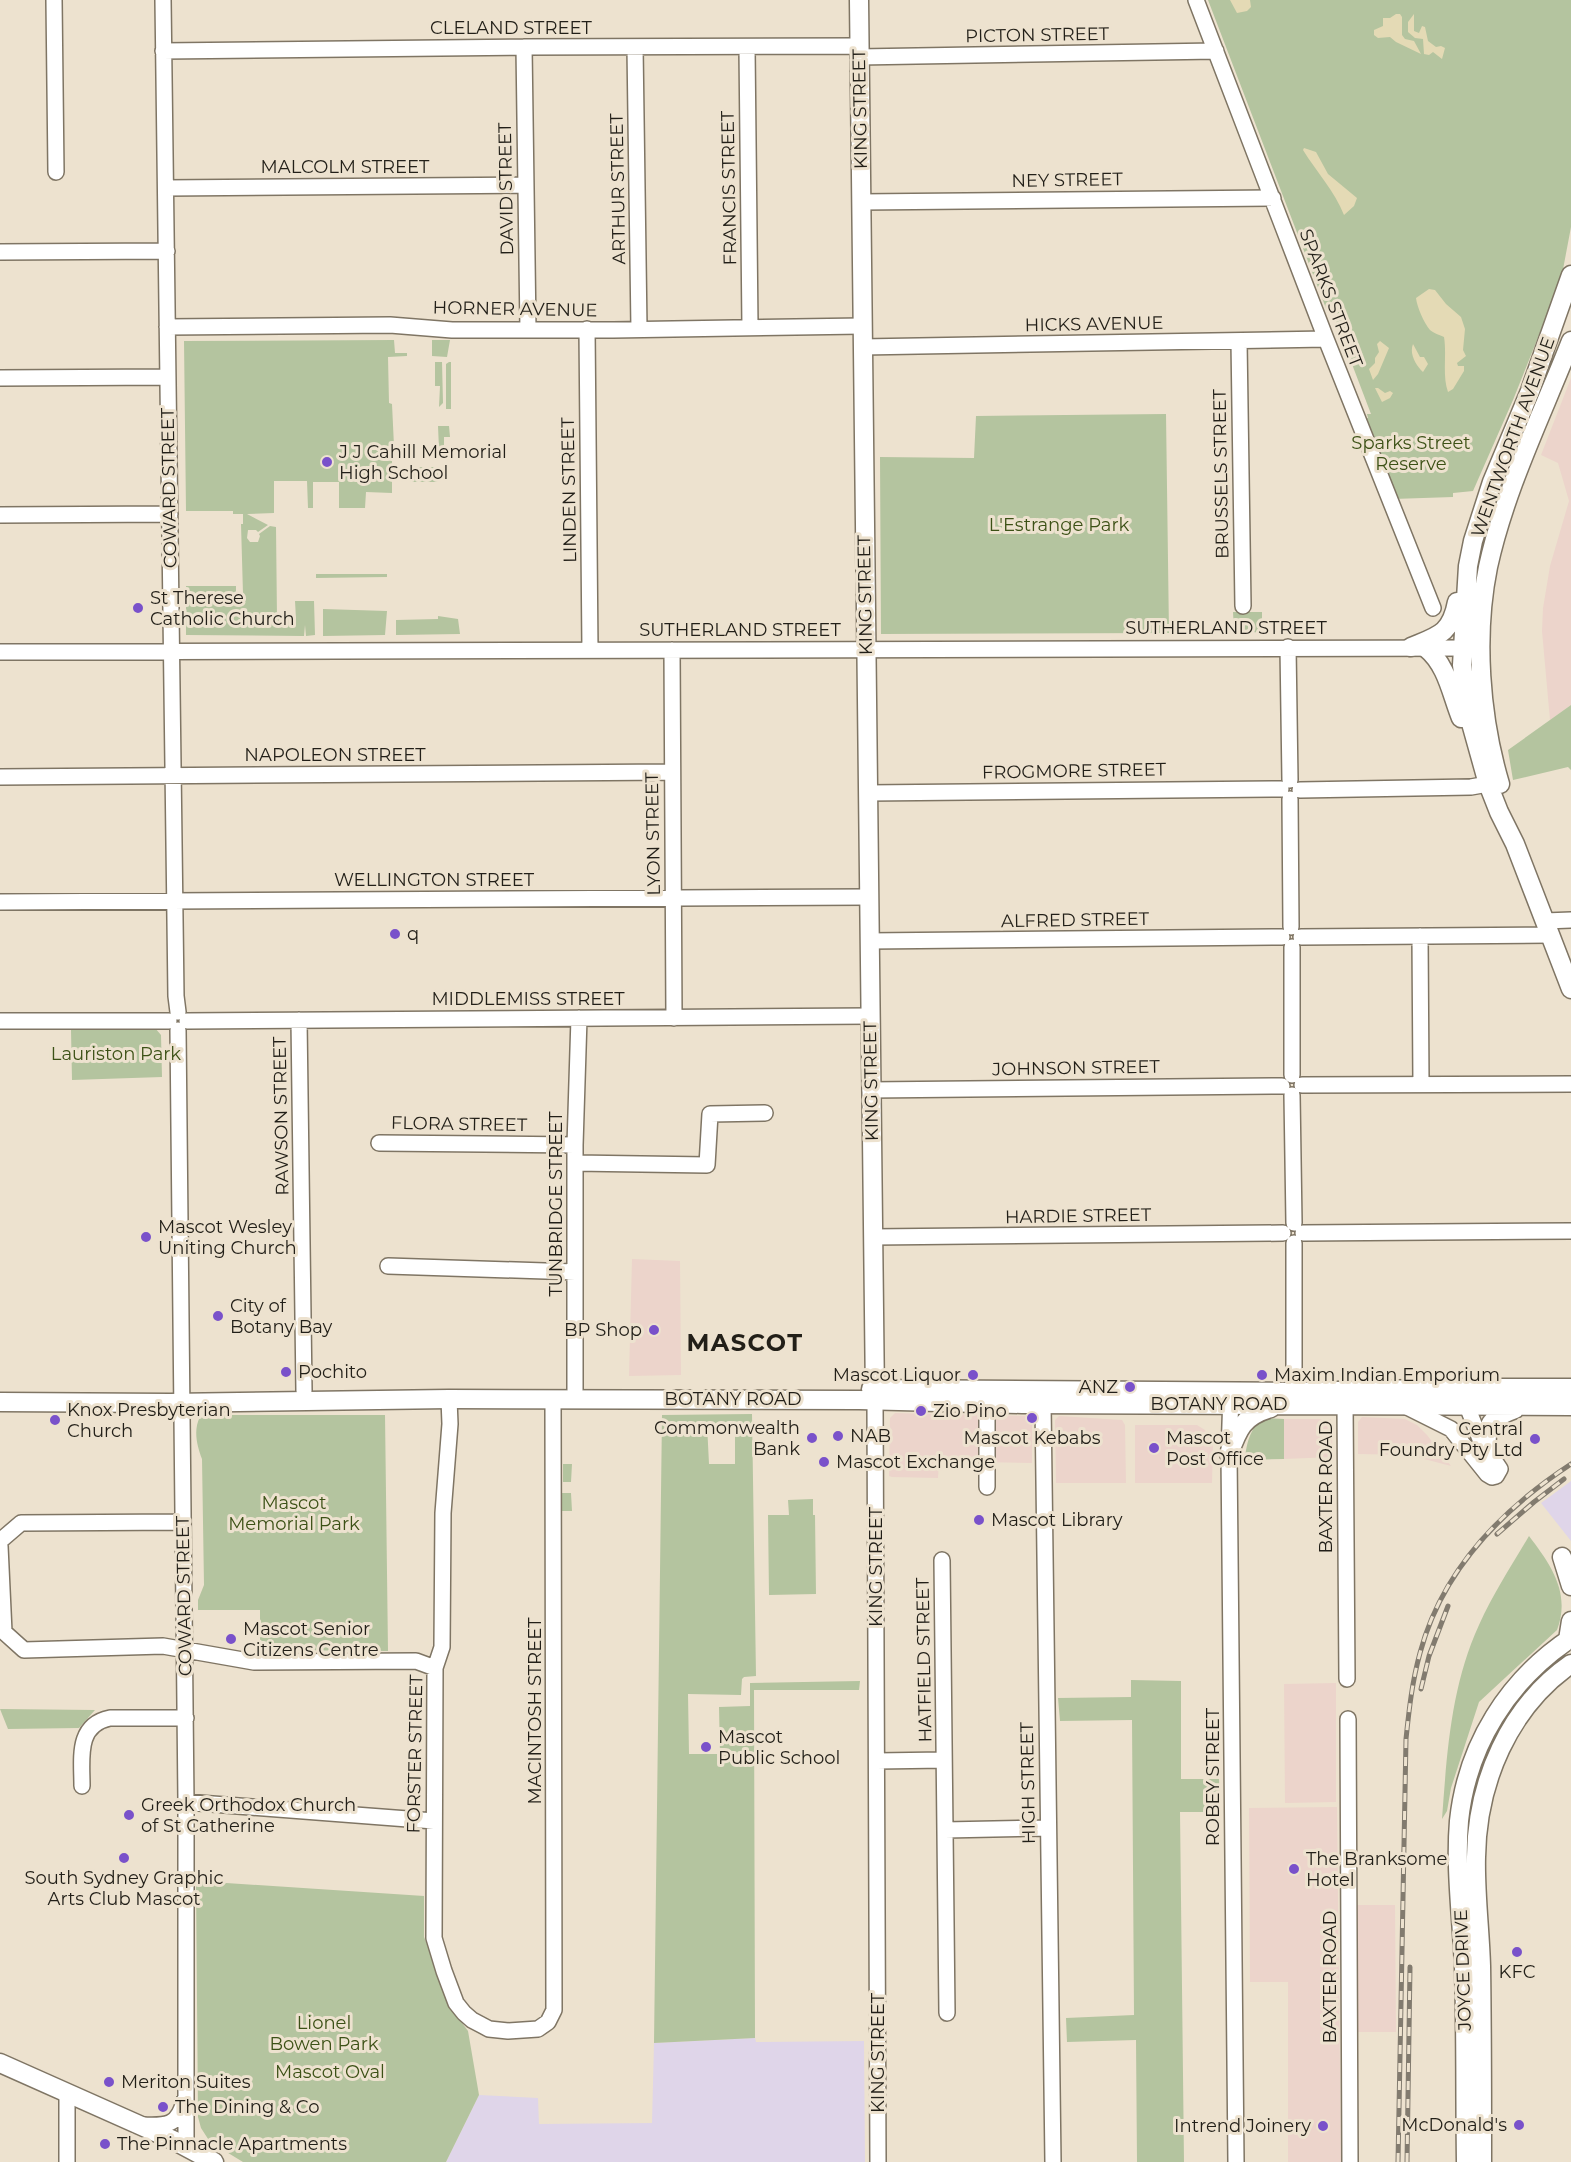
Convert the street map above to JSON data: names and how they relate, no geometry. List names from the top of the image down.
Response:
{
  "streets": {
    "main road": [
      "KING STREET",
      "WENTWORTH AVENUE",
      "BOTANY ROAD",
      "JOYCE DRIVE"
    ],
    "street": [
      "CLELAND STREET",
      "PICTON STREET",
      "MALCOLM STREET",
      "NEY STREET",
      "FRANCIS STREET",
      "DAVID STREET",
      "ARTHUR STREET",
      "SPARKS STREET",
      "HORNER AVENUE",
      "HICKS AVENUE",
      "BRUSSELS STREET",
      "COWARD STREET",
      "LINDEN STREET",
      "SUTHERLAND STREET",
      "NAPOLEON STREET",
      "FROGMORE STREET",
      "LYON STREET",
      "WELLINGTON STREET",
      "ALFRED STREET",
      "MIDDLEMISS STREET",
      "JOHNSON STREET",
      "RAWSON STREET",
      "FLORA STREET",
      "TUNBRIDGE STREET",
      "HARDIE STREET",
      "BAXTER ROAD",
      "HATFIELD STREET",
      "MACINTOSH STREET",
      "FORSTER STREET",
      "ROBEY STREET",
      "HIGH STREET"
    ]
  },
  "crossings": [
    ["CLELAND STREET", "PICTON STREET"],
    ["CLELAND STREET", "KING STREET"],
    ["CLELAND STREET", "FRANCIS STREET"],
    ["CLELAND STREET", "DAVID STREET"],
    ["CLELAND STREET", "ARTHUR STREET"],
    ["CLELAND STREET", "COWARD STREET"],
    ["PICTON STREET", "KING STREET"],
    ["PICTON STREET", "SPARKS STREET"],
    ["KING STREET", "NEY STREET"],
    ["KING STREET", "HORNER AVENUE"],
    ["KING STREET", "HICKS AVENUE"],
    ["KING STREET", "SUTHERLAND STREET"],
    ["KING STREET", "FROGMORE STREET"],
    ["KING STREET", "WELLINGTON STREET"],
    ["KING STREET", "ALFRED STREET"],
    ["KING STREET", "MIDDLEMISS STREET"],
    ["KING STREET", "JOHNSON STREET"],
    ["KING STREET", "HARDIE STREET"],
    ["KING STREET", "BOTANY ROAD"],
    ["KING STREET", "HATFIELD STREET"],
    ["MALCOLM STREET", "DAVID STREET"],
    ["MALCOLM STREET", "COWARD STREET"],
    ["NEY STREET", "SPARKS STREET"],
    ["FRANCIS STREET", "HORNER AVENUE"],
    ["DAVID STREET", "HORNER AVENUE"],
    ["ARTHUR STREET", "HORNER AVENUE"],
    ["SPARKS STREET", "HICKS AVENUE"],
    ["HORNER AVENUE", "COWARD STREET"],
    ["HORNER AVENUE", "LINDEN STREET"],
    ["HICKS AVENUE", "BRUSSELS STREET"],
    ["WENTWORTH AVENUE", "SUTHERLAND STREET"],
    ["WENTWORTH AVENUE", "FROGMORE STREET"],
    ["WENTWORTH AVENUE", "ALFRED STREET"],
    ["COWARD STREET", "SUTHERLAND STREET"],
    ["COWARD STREET", "NAPOLEON STREET"],
    ["COWARD STREET", "WELLINGTON STREET"],
    ["COWARD STREET", "MIDDLEMISS STREET"],
    ["COWARD STREET", "BOTANY ROAD"],
    ["LINDEN STREET", "SUTHERLAND STREET"],
    ["SUTHERLAND STREET", "LYON STREET"],
    ["NAPOLEON STREET", "LYON STREET"],
    ["LYON STREET", "WELLINGTON STREET"],
    ["LYON STREET", "MIDDLEMISS STREET"],
    ["MIDDLEMISS STREET", "RAWSON STREET"],
    ["MIDDLEMISS STREET", "TUNBRIDGE STREET"],
    ["RAWSON STREET", "BOTANY ROAD"],
    ["FLORA STREET", "TUNBRIDGE STREET"],
    ["TUNBRIDGE STREET", "BOTANY ROAD"],
    ["BOTANY ROAD", "BAXTER ROAD"],
    ["BOTANY ROAD", "MACINTOSH STREET"],
    ["BOTANY ROAD", "FORSTER STREET"],
    ["BOTANY ROAD", "ROBEY STREET"],
    ["BOTANY ROAD", "HIGH STREET"],
    ["MACINTOSH STREET", "FORSTER STREET"]
  ],
  "districts": ["MASCOT"],
  "parks": [
    "Sparks Street Reserve",
    "L'Estrange Park",
    "Lauriston Park",
    "Mascot Memorial Park",
    "Lionel Bowen Park",
    "Mascot Oval"
  ],
  "places": [
    "J J Cahill Memorial High School",
    "St Therese Catholic Church",
    "q",
    "Mascot Wesley Uniting Church",
    "City of Botany Bay",
    "BP Shop",
    "Pochito",
    "Mascot Liquor",
    "Maxim Indian Emporium",
    "ANZ",
    "Zio Pino",
    "Mascot Kebabs",
    "Knox Presbyterian Church",
    "NAB",
    "Commonwealth Bank",
    "Central Foundry Pty Ltd",
    "Mascot Post Office",
    "Mascot Exchange",
    "Mascot Library",
    "Mascot Senior Citizens Centre",
    "Mascot Public School",
    "Greek Orthodox Church of St Catherine",
    "South Sydney Graphic Arts Club Mascot",
    "The Branksome Hotel",
    "KFC",
    "Meriton Suites",
    "The Dining & Co",
    "McDonald's",
    "Intrend Joinery",
    "The Pinnacle Apartments"
  ]
}
